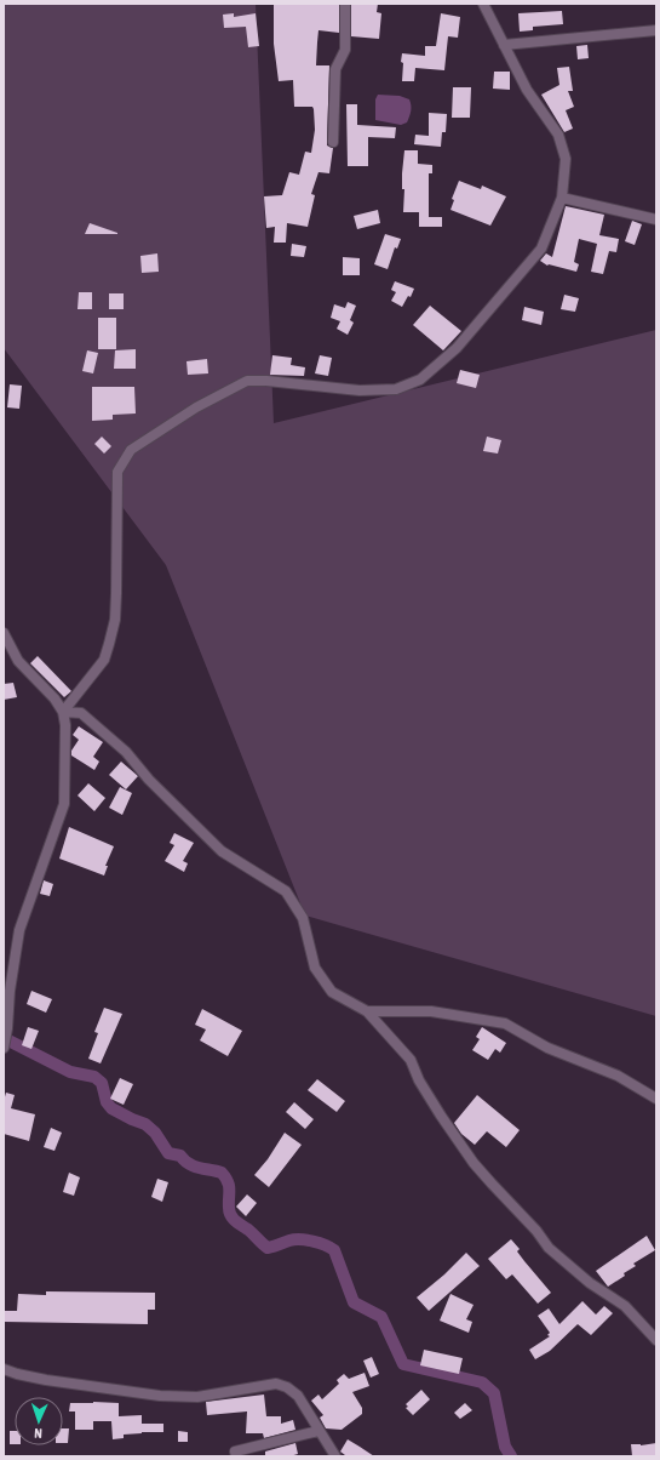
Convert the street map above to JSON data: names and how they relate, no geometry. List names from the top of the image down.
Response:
{
  "north": "bottom"
}
